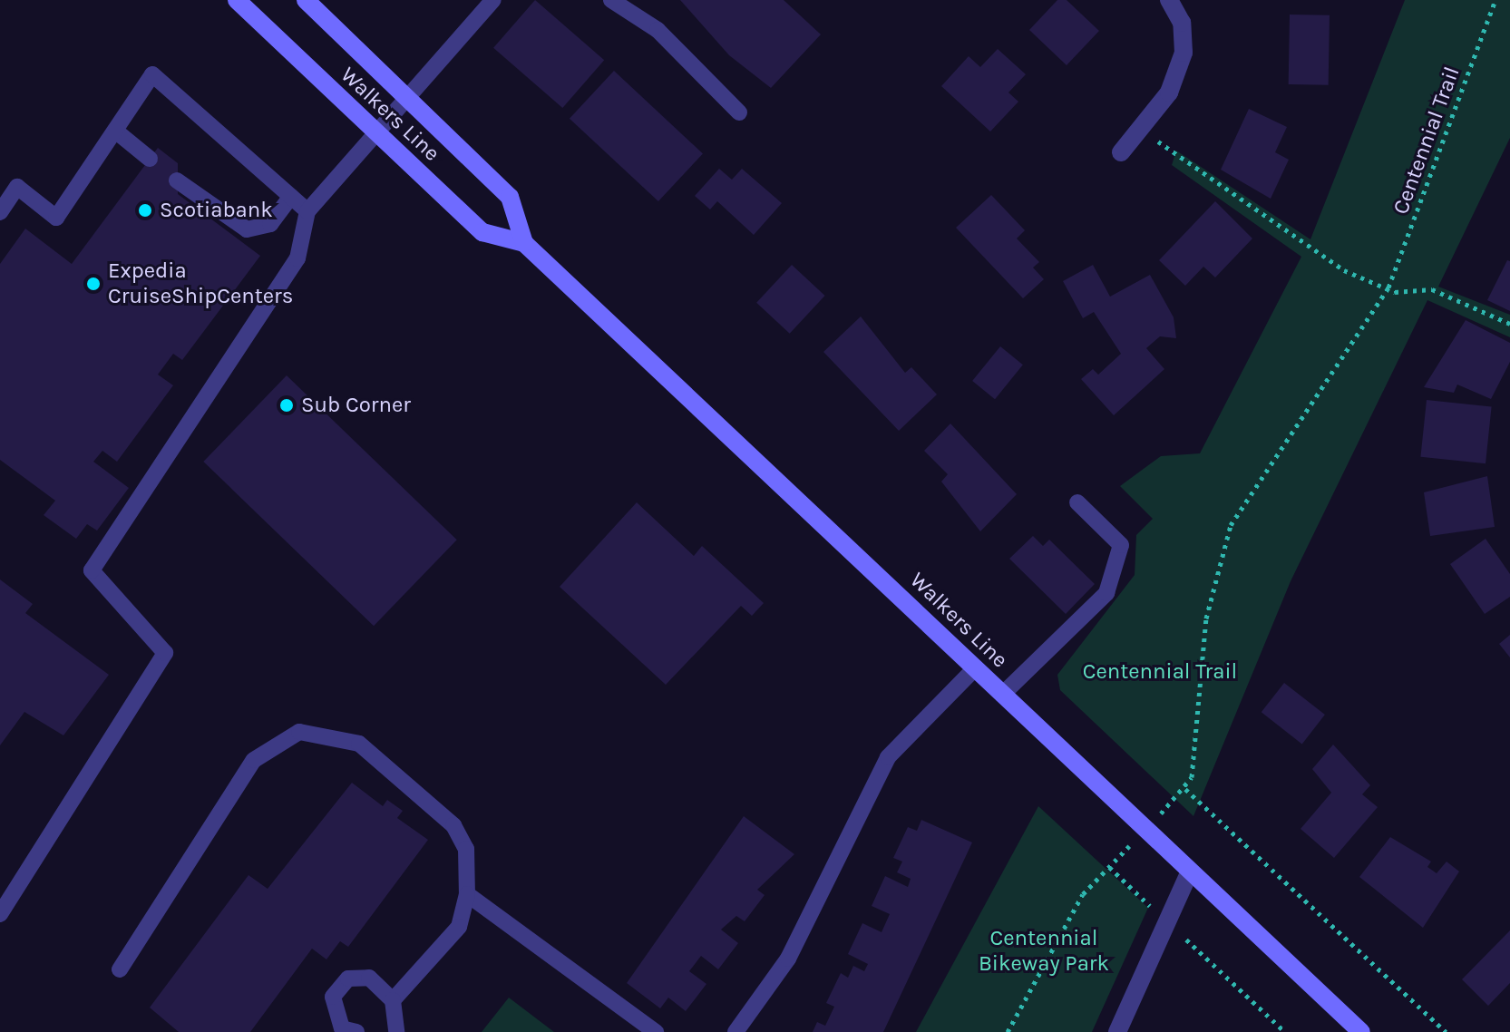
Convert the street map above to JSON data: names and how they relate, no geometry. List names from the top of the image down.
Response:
{
  "streets": {
    "main road": ["Walkers Line"],
    "path": ["Centennial Trail"]
  },
  "parks": ["Centennial Trail", "Centennial Bikeway Park"],
  "places": ["Scotiabank", "Expedia CruiseShipCenters", "Sub Corner"]
}
